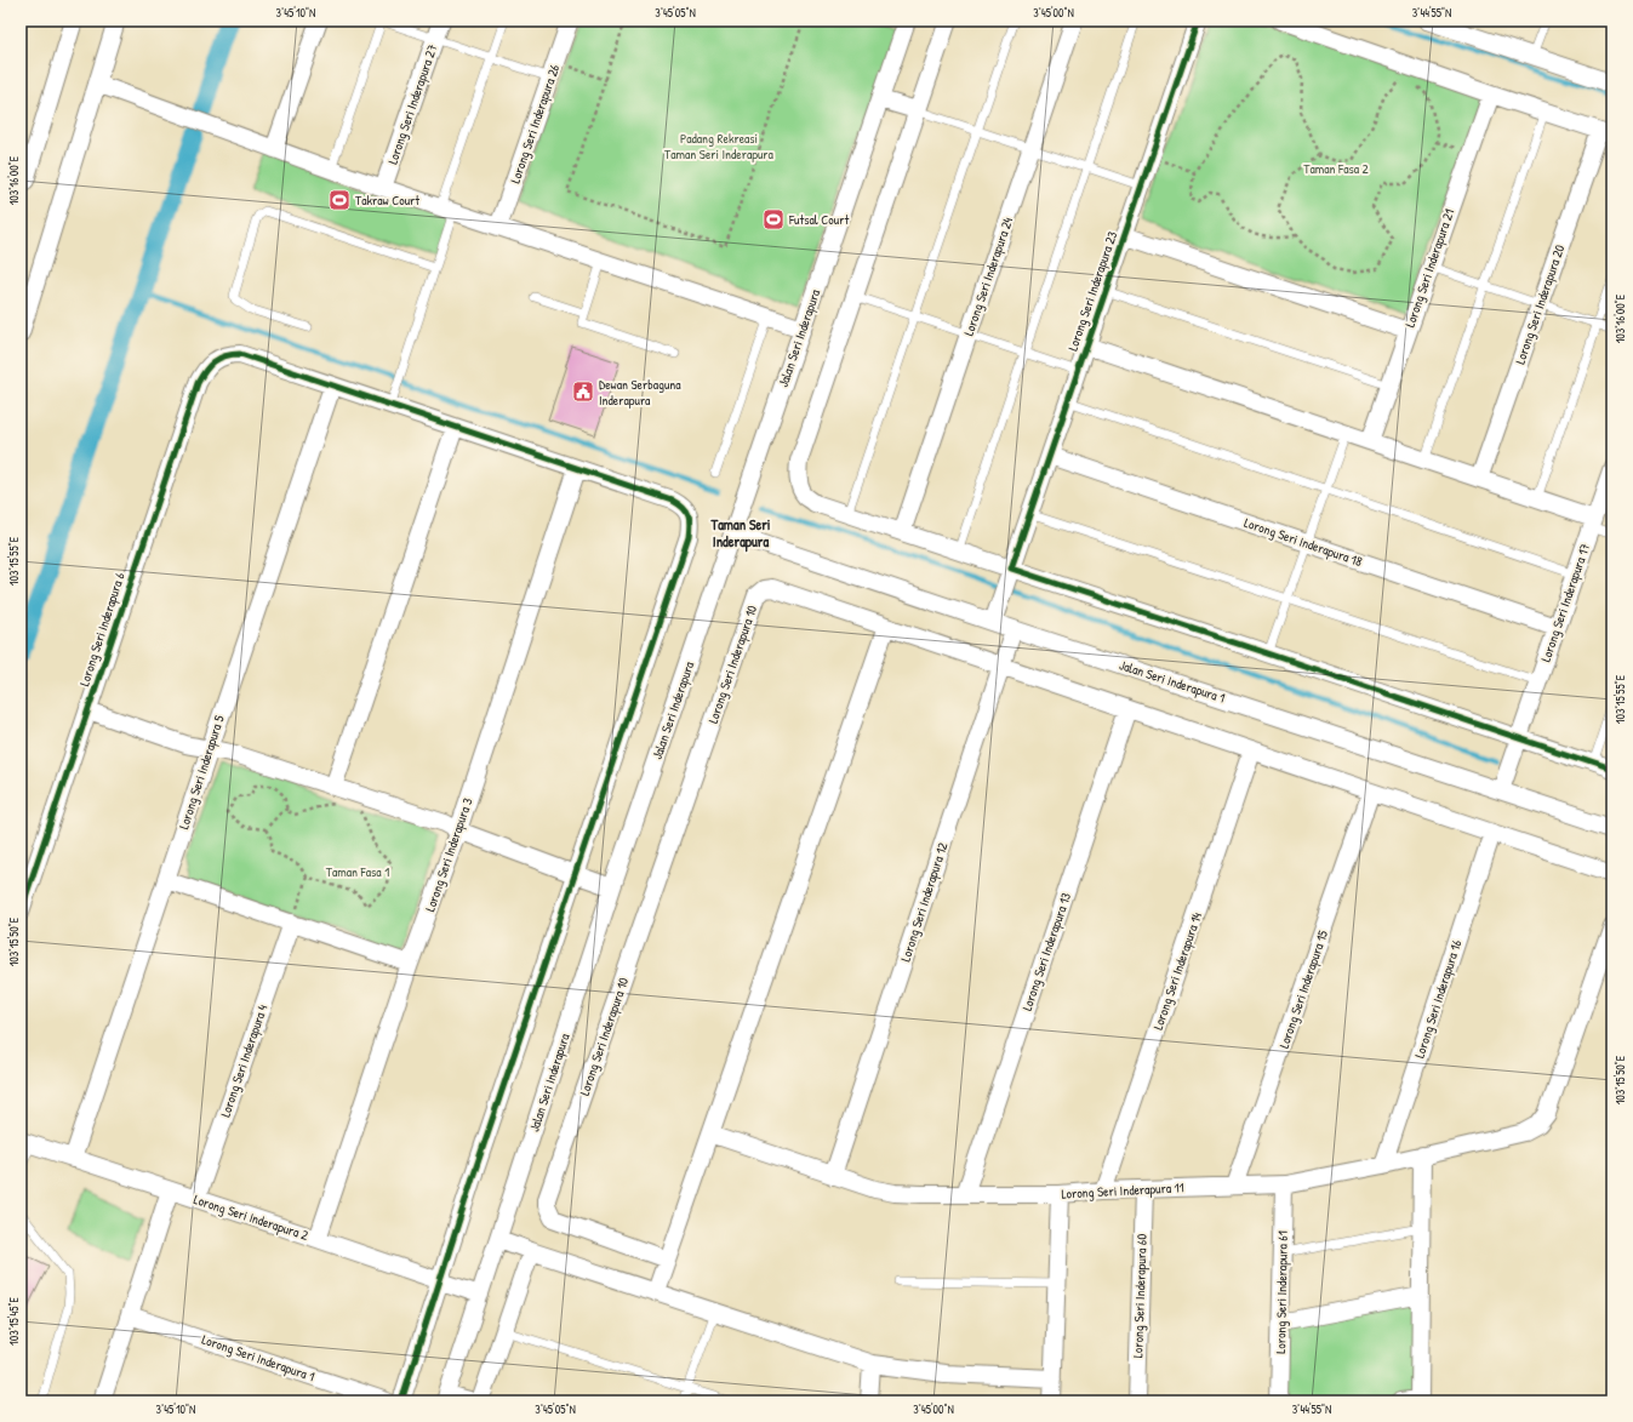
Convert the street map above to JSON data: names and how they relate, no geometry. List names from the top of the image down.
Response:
{
  "streets": {
    "street": [
      "Lorong Seri Inderapura 27",
      "Lorong Seri Inderapura 26",
      "Lorong Seri Inderapura 21",
      "Lorong Seri Inderapura 24",
      "Lorong Seri Inderapura 23",
      "Lorong Seri Inderapura 20",
      "Jalan Seri Inderapura",
      "Lorong Seri Inderapura 18",
      "Lorong Seri Inderapura 17",
      "Lorong Seri Inderapura 6",
      "Lorong Seri Inderapura 10",
      "Jalan Seri Inderapura 1",
      "Lorong Seri Inderapura 5",
      "Lorong Seri Inderapura 3",
      "Lorong Seri Inderapura 12",
      "Lorong Seri Inderapura 13",
      "Lorong Seri Inderapura 14",
      "Lorong Seri Inderapura 15",
      "Lorong Seri Inderapura 16",
      "Lorong Seri Inderapura 4",
      "Lorong Seri Inderapura 11",
      "Lorong Seri Inderapura 2",
      "Lorong Seri Inderapura 61",
      "Lorong Seri Inderapura 60",
      "Lorong Seri Inderapura 1"
    ]
  },
  "crossings": [
    ["Lorong Seri Inderapura 23", "Lorong Seri Inderapura 18"],
    ["Lorong Seri Inderapura 23", "Jalan Seri Inderapura 1"],
    ["Jalan Seri Inderapura", "Jalan Seri Inderapura 1"],
    ["Jalan Seri Inderapura", "Lorong Seri Inderapura 2"],
    ["Lorong Seri Inderapura 18", "Lorong Seri Inderapura 17"],
    ["Lorong Seri Inderapura 17", "Jalan Seri Inderapura 1"],
    ["Lorong Seri Inderapura 6", "Lorong Seri Inderapura 5"],
    ["Jalan Seri Inderapura 1", "Lorong Seri Inderapura 12"],
    ["Lorong Seri Inderapura 5", "Lorong Seri Inderapura 2"],
    ["Lorong Seri Inderapura 3", "Lorong Seri Inderapura 2"],
    ["Lorong Seri Inderapura 12", "Lorong Seri Inderapura 11"],
    ["Lorong Seri Inderapura 13", "Lorong Seri Inderapura 11"],
    ["Lorong Seri Inderapura 14", "Lorong Seri Inderapura 11"],
    ["Lorong Seri Inderapura 15", "Lorong Seri Inderapura 11"],
    ["Lorong Seri Inderapura 16", "Lorong Seri Inderapura 11"],
    ["Lorong Seri Inderapura 4", "Lorong Seri Inderapura 2"],
    ["Lorong Seri Inderapura 11", "Lorong Seri Inderapura 61"],
    ["Lorong Seri Inderapura 11", "Lorong Seri Inderapura 60"]
  ],
  "districts": ["Taman Seri Inderapura"],
  "parks": ["Padang Rekreasi Taman Seri Inderapura", "Taman Fasa 2", "Taman Fasa 1"],
  "places": {
    "sports": ["Takraw Court", "Futsal Court"],
    "public building": ["Dewan Serbaguna Inderapura"]
  },
  "coordinates": [
    "3°45'10\"N",
    "3°45'05\"N",
    "3°45'00\"N",
    "3°44'55\"N",
    "103°16'00\"E",
    "103°15'55\"E",
    "103°15'50\"E",
    "103°15'45\"E"
  ]
}
